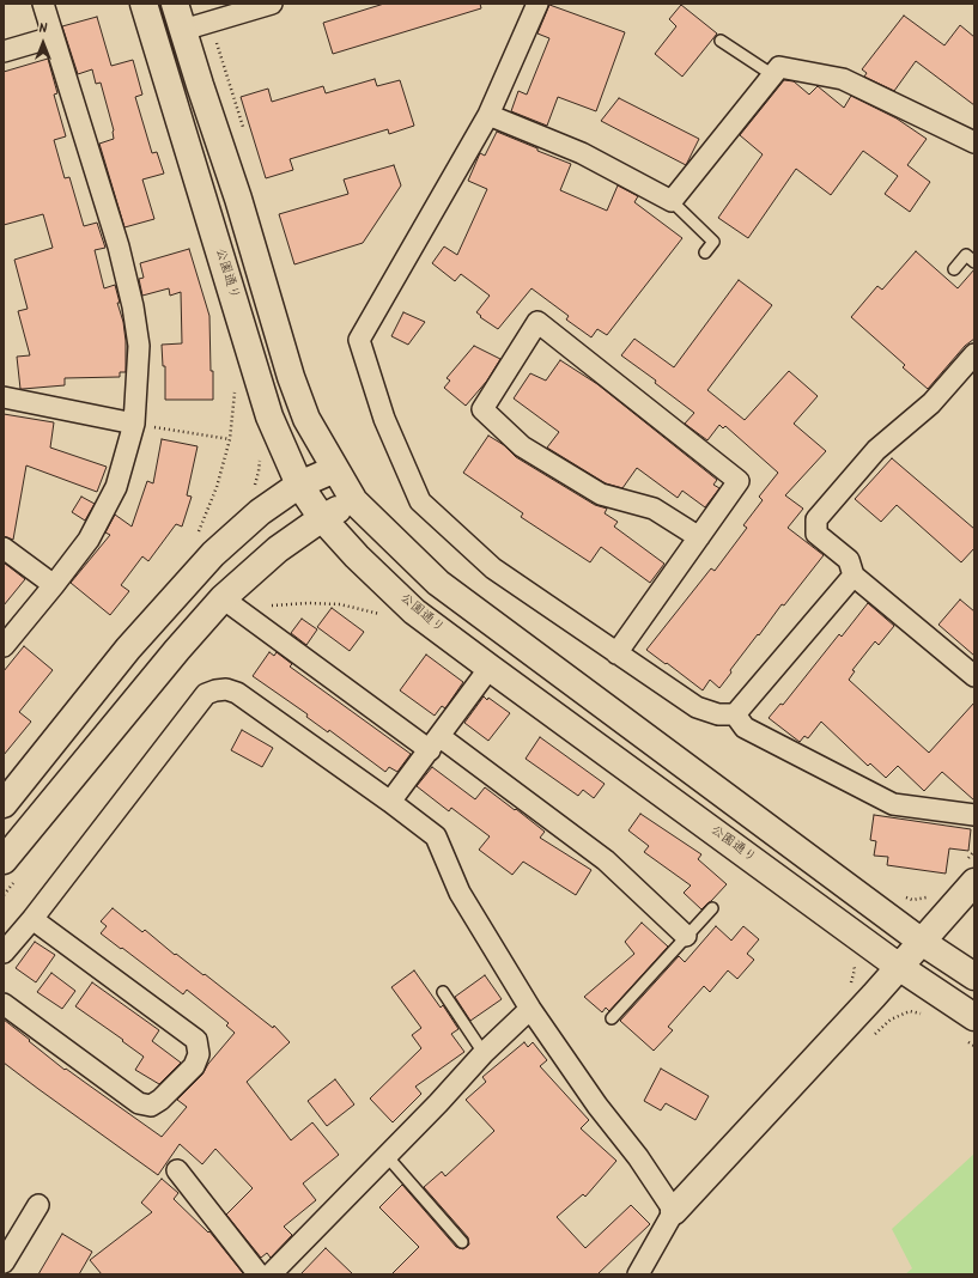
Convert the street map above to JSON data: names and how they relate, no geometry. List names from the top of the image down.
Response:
{
  "streets": {
    "street": ["公園通り"]
  },
  "north": "top"
}
